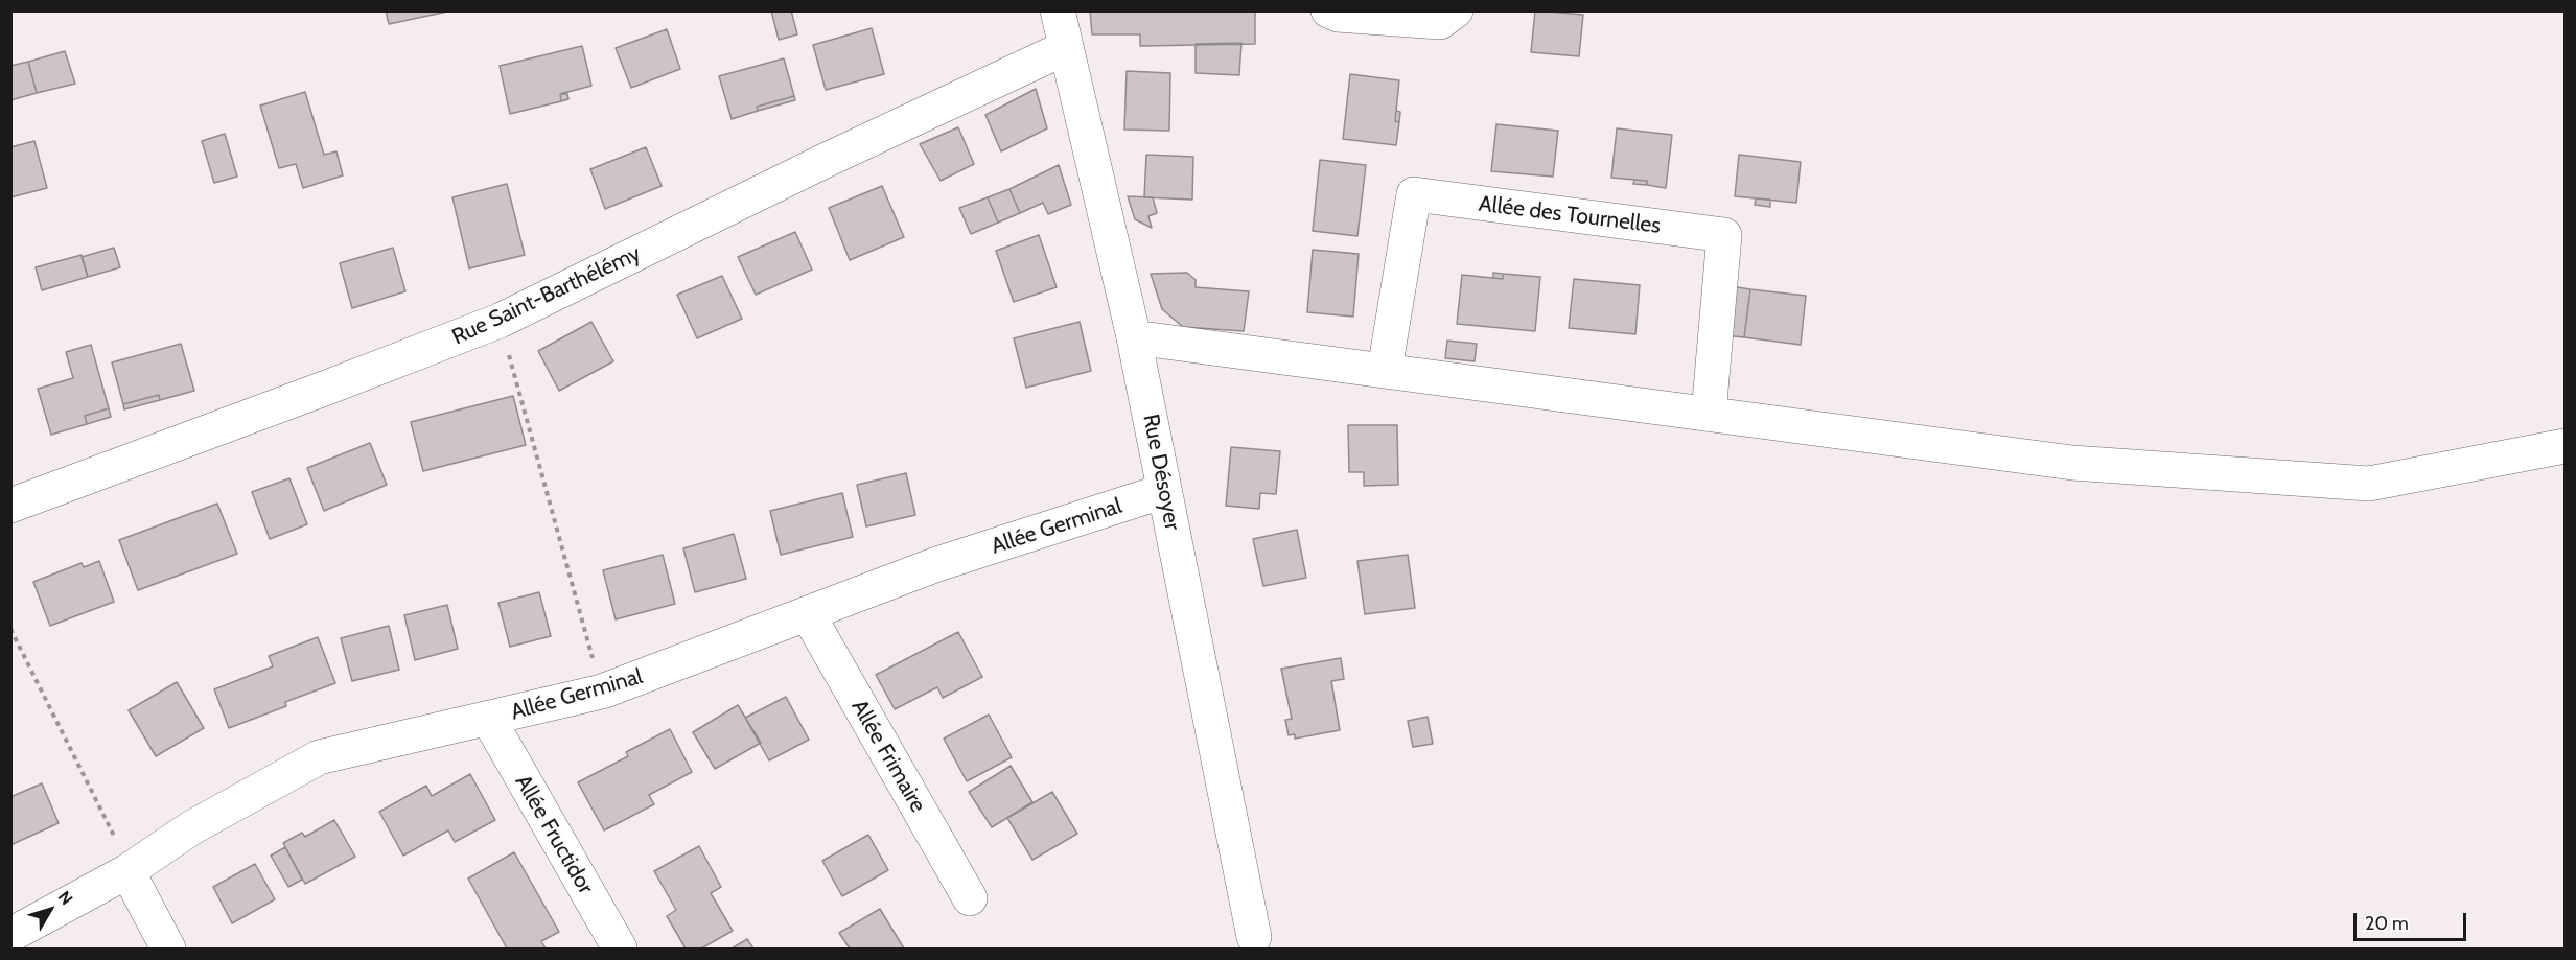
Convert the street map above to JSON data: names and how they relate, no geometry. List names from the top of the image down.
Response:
{
  "streets": {
    "street": [
      "Allée des Tournelles",
      "Rue Saint-Barthélémy",
      "Rue Désoyer",
      "Allée Germinal",
      "Allée Frimaire",
      "Allée Fructidor"
    ]
  },
  "crossings": [
    ["Rue Saint-Barthélémy", "Rue Désoyer"],
    ["Rue Désoyer", "Allée Germinal"],
    ["Allée Germinal", "Allée Frimaire"],
    ["Allée Germinal", "Allée Fructidor"]
  ],
  "scale_bar": "20 m",
  "north": "top right"
}
